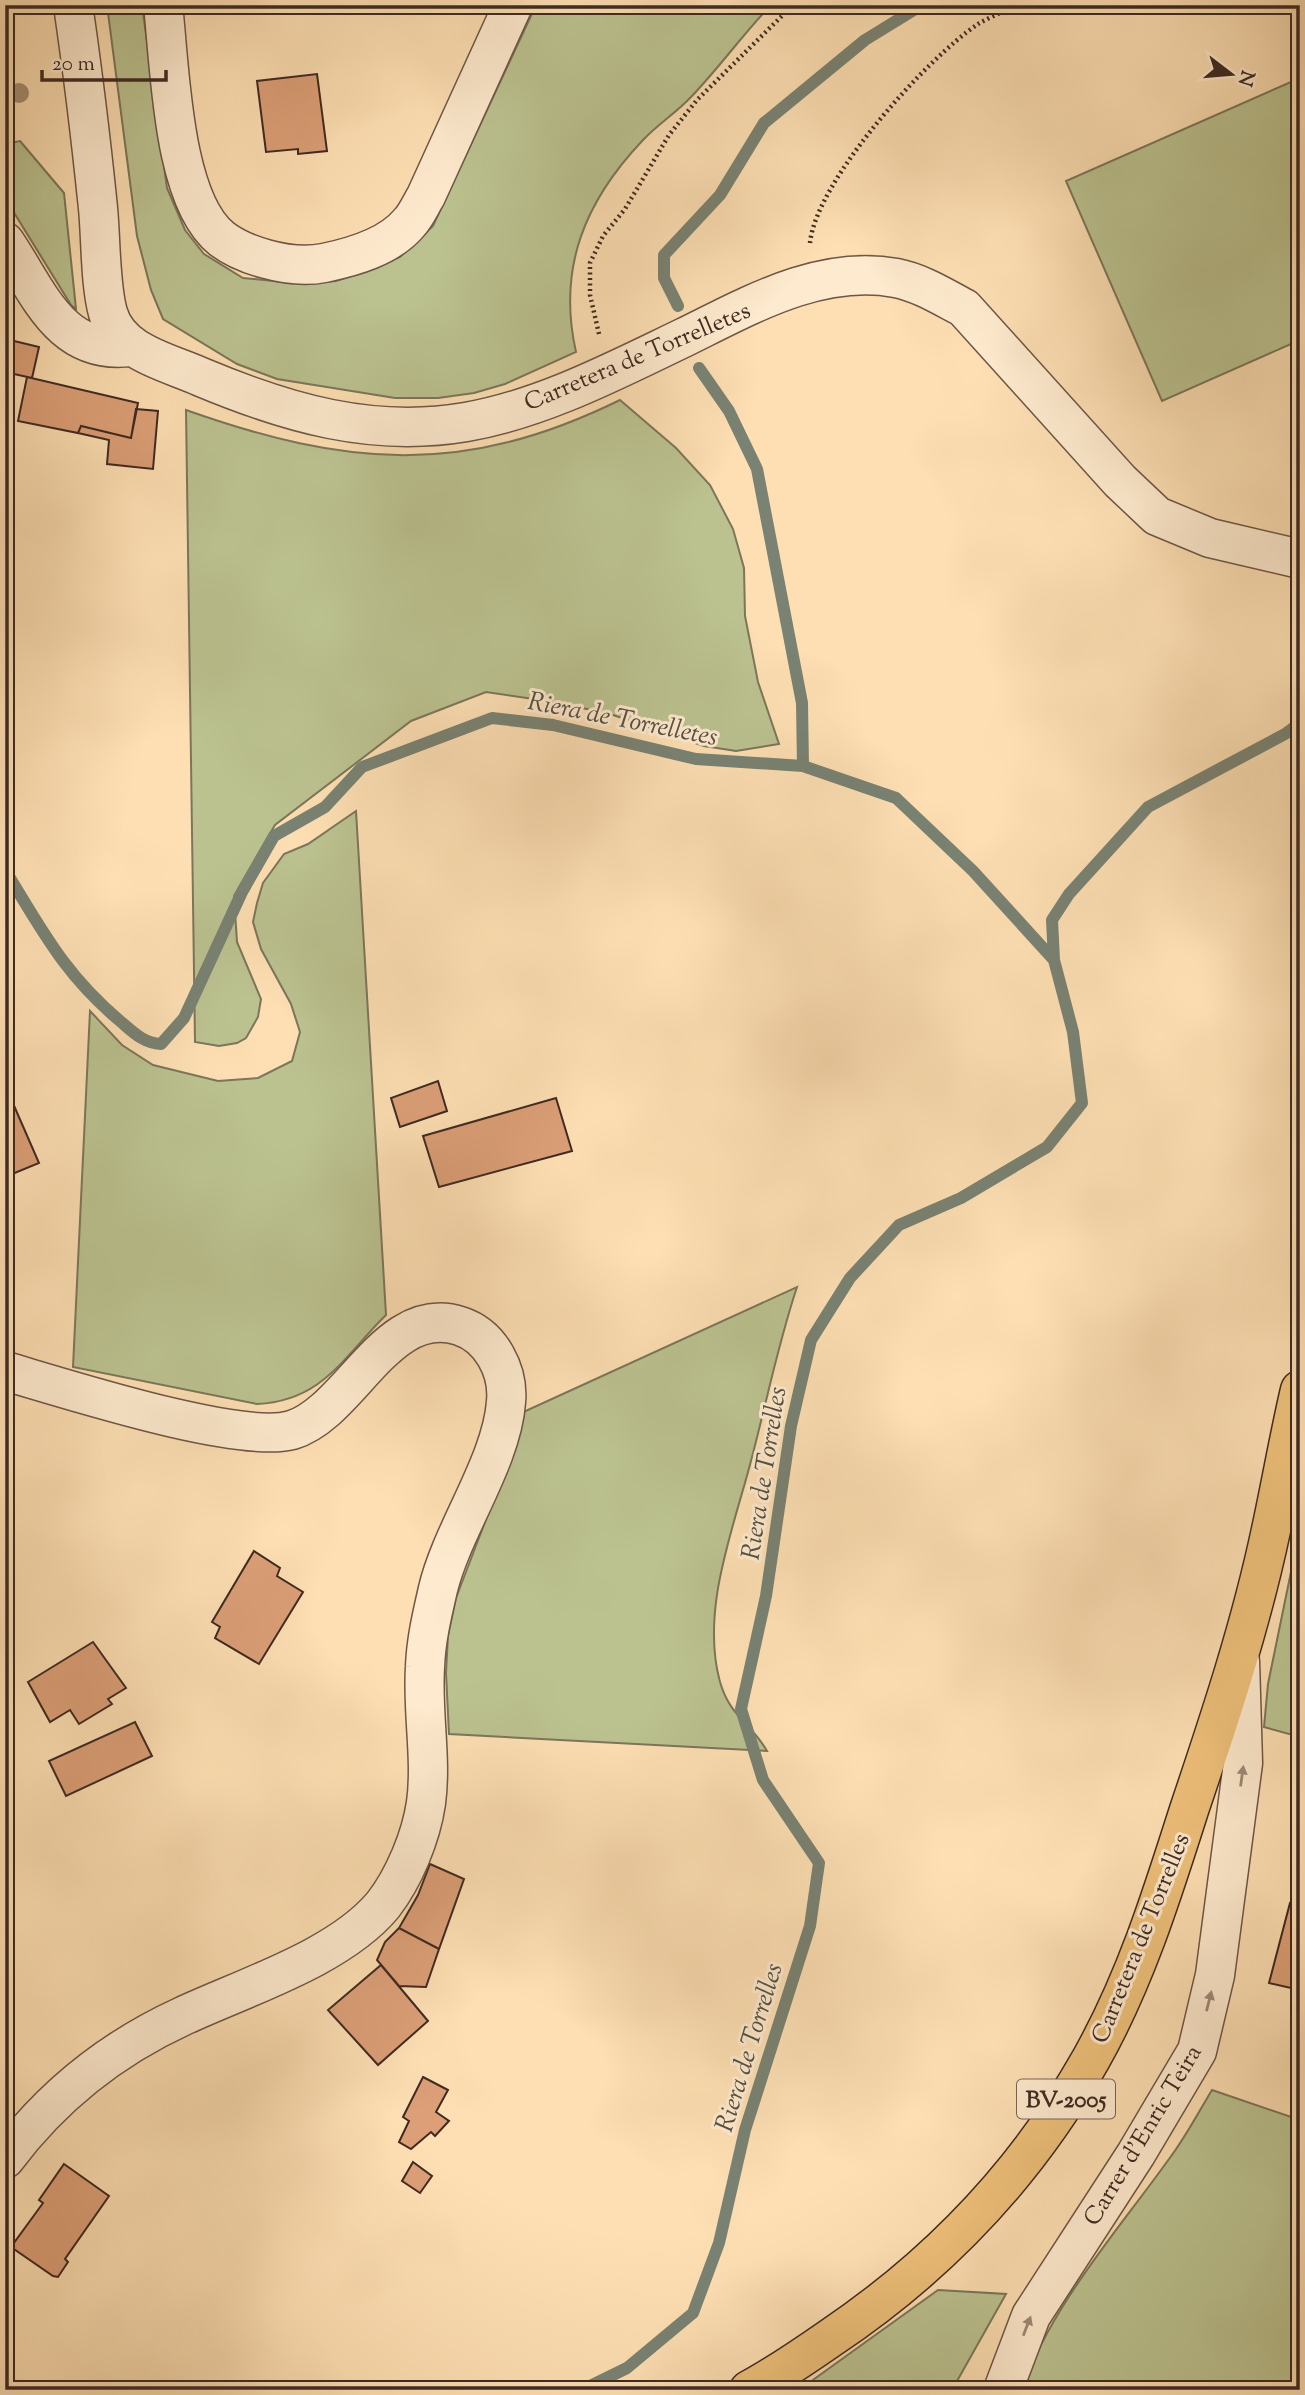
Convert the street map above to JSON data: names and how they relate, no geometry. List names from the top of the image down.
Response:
{
  "streets": {
    "main road": ["Carretera de Torrelles", "BV-2005"],
    "street": ["Carretera de Torrelletes", "Carrer d'Enric Teira"]
  },
  "crossings": [
    ["Carretera de Torrelles", "Carrer d'Enric Teira"]
  ],
  "one_way": ["Carrer d'Enric Teira"],
  "water": ["Riera de Torrelletes", "Riera de Torrelles"],
  "scale_bar": "20 m",
  "north": "right"
}
